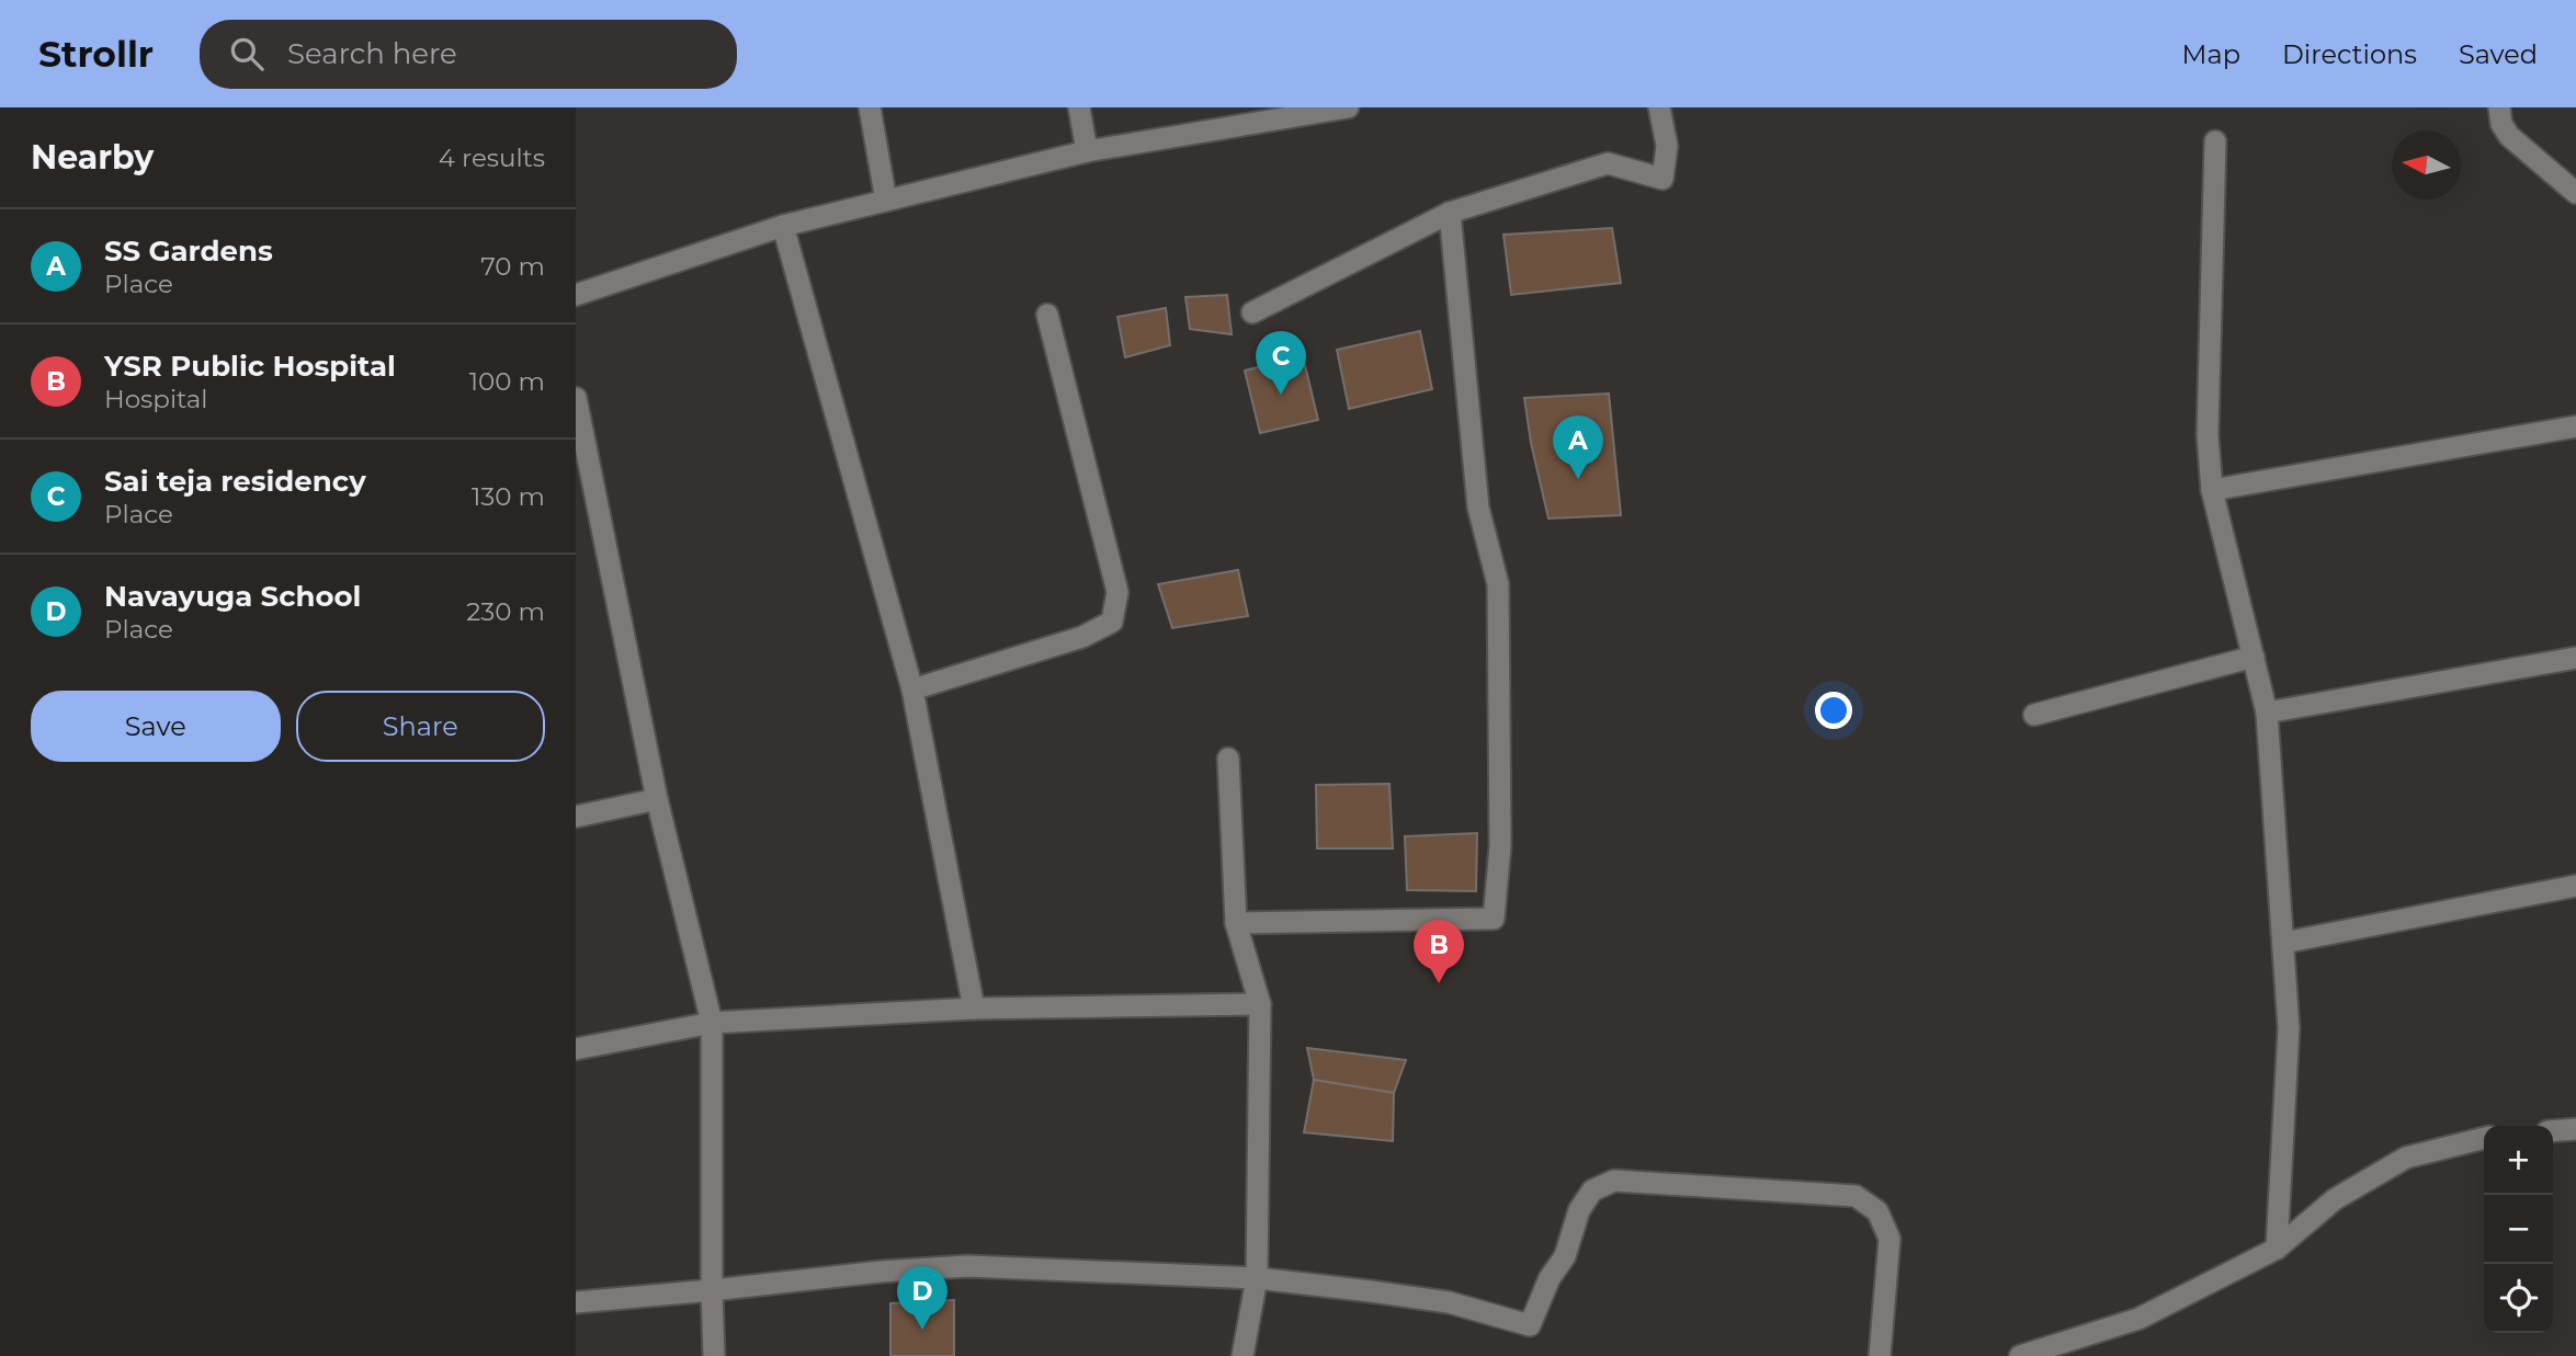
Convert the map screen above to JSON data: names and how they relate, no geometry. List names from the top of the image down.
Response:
{
  "north": "left",
  "page": {
    "header": "Strollr",
    "search": "Search here",
    "nav": ["Map", "Directions", "Saved"],
    "heading": ["Nearby", "4 results"],
    "list": [
      {
        "mark": "A",
        "name": "SS Gardens",
        "note": "Place",
        "value": "70 m"
      },
      {
        "mark": "B",
        "name": "YSR Public Hospital",
        "note": "Hospital",
        "value": "100 m"
      },
      {
        "mark": "C",
        "name": "Sai teja residency",
        "note": "Place",
        "value": "130 m"
      },
      {
        "mark": "D",
        "name": "Navayuga School",
        "note": "Place",
        "value": "230 m"
      }
    ],
    "pins": [
      "C",
      "A",
      "B",
      "D"
    ],
    "buttons": ["Save", "Share"],
    "map_buttons": ["+", "−"]
  }
}
